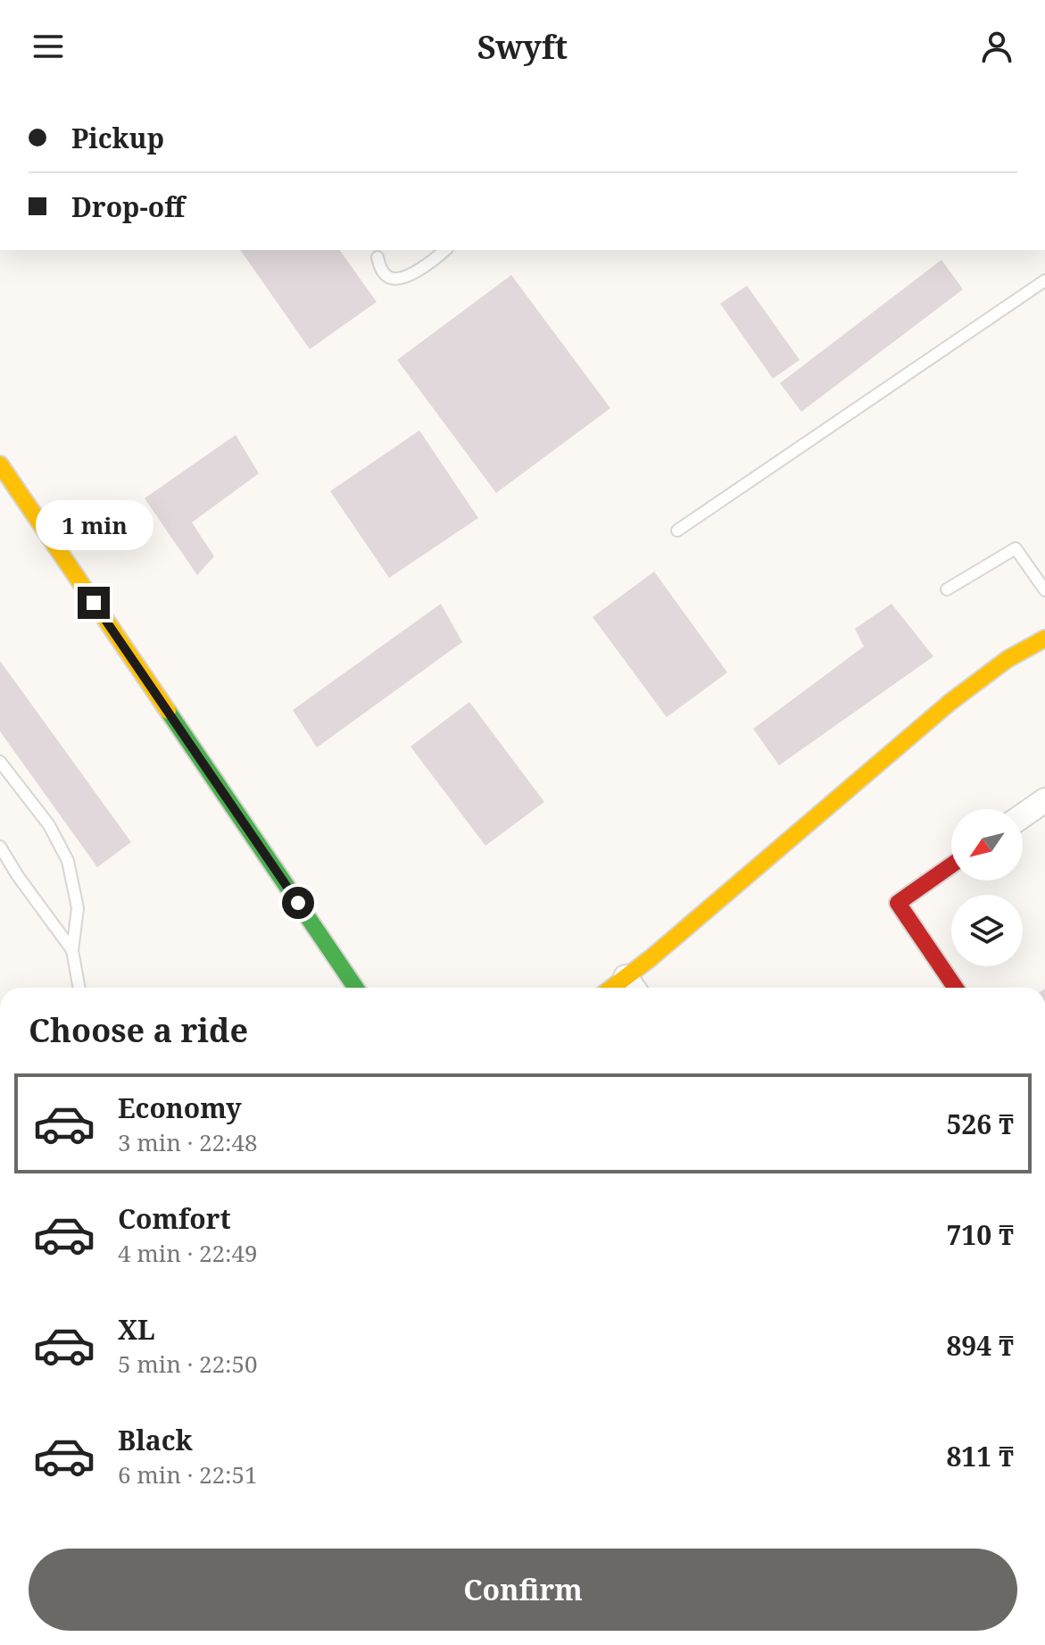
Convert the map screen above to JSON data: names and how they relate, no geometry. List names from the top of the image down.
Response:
{
  "north": "bottom left",
  "page": {
    "header": "Swyft",
    "banner": ["Pickup", "Drop-off"],
    "bubble": "1 min",
    "heading": "Choose a ride",
    "list": [
      {
        "name": "Economy",
        "note": "3 min · 22:48",
        "value": "526 ₸"
      },
      {
        "name": "Comfort",
        "note": "4 min · 22:49",
        "value": "710 ₸"
      },
      {
        "name": "XL",
        "note": "5 min · 22:50",
        "value": "894 ₸"
      },
      {
        "name": "Black",
        "note": "6 min · 22:51",
        "value": "811 ₸"
      }
    ],
    "buttons": "Confirm"
  }
}
